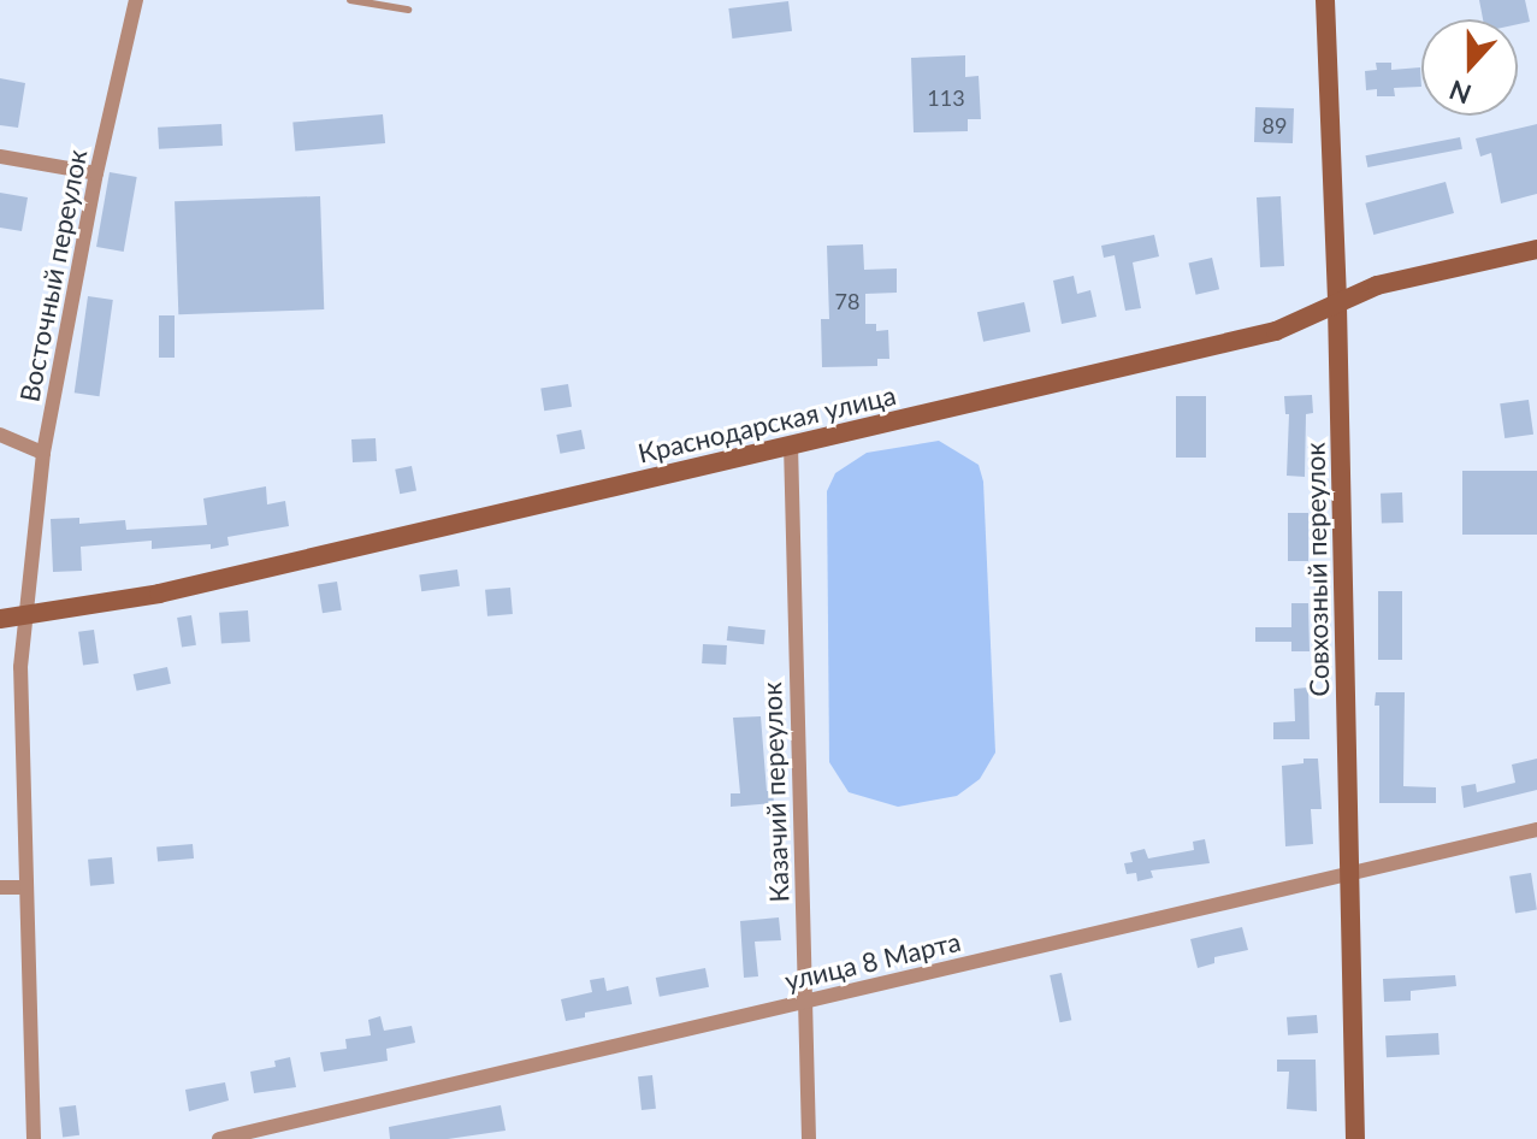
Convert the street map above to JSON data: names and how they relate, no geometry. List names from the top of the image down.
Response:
{
  "streets": {
    "street": [
      "Восточный переулок",
      "Краснодарская улица",
      "Совхозный переулок",
      "Казачий переулок",
      "улица 8 Марта"
    ]
  },
  "crossings": [
    ["Восточный переулок", "Краснодарская улица"],
    ["Краснодарская улица", "Совхозный переулок"],
    ["Краснодарская улица", "Казачий переулок"],
    ["Совхозный переулок", "улица 8 Марта"],
    ["Казачий переулок", "улица 8 Марта"]
  ],
  "house_numbers": ["113", "89", "78"],
  "north": "bottom"
}
